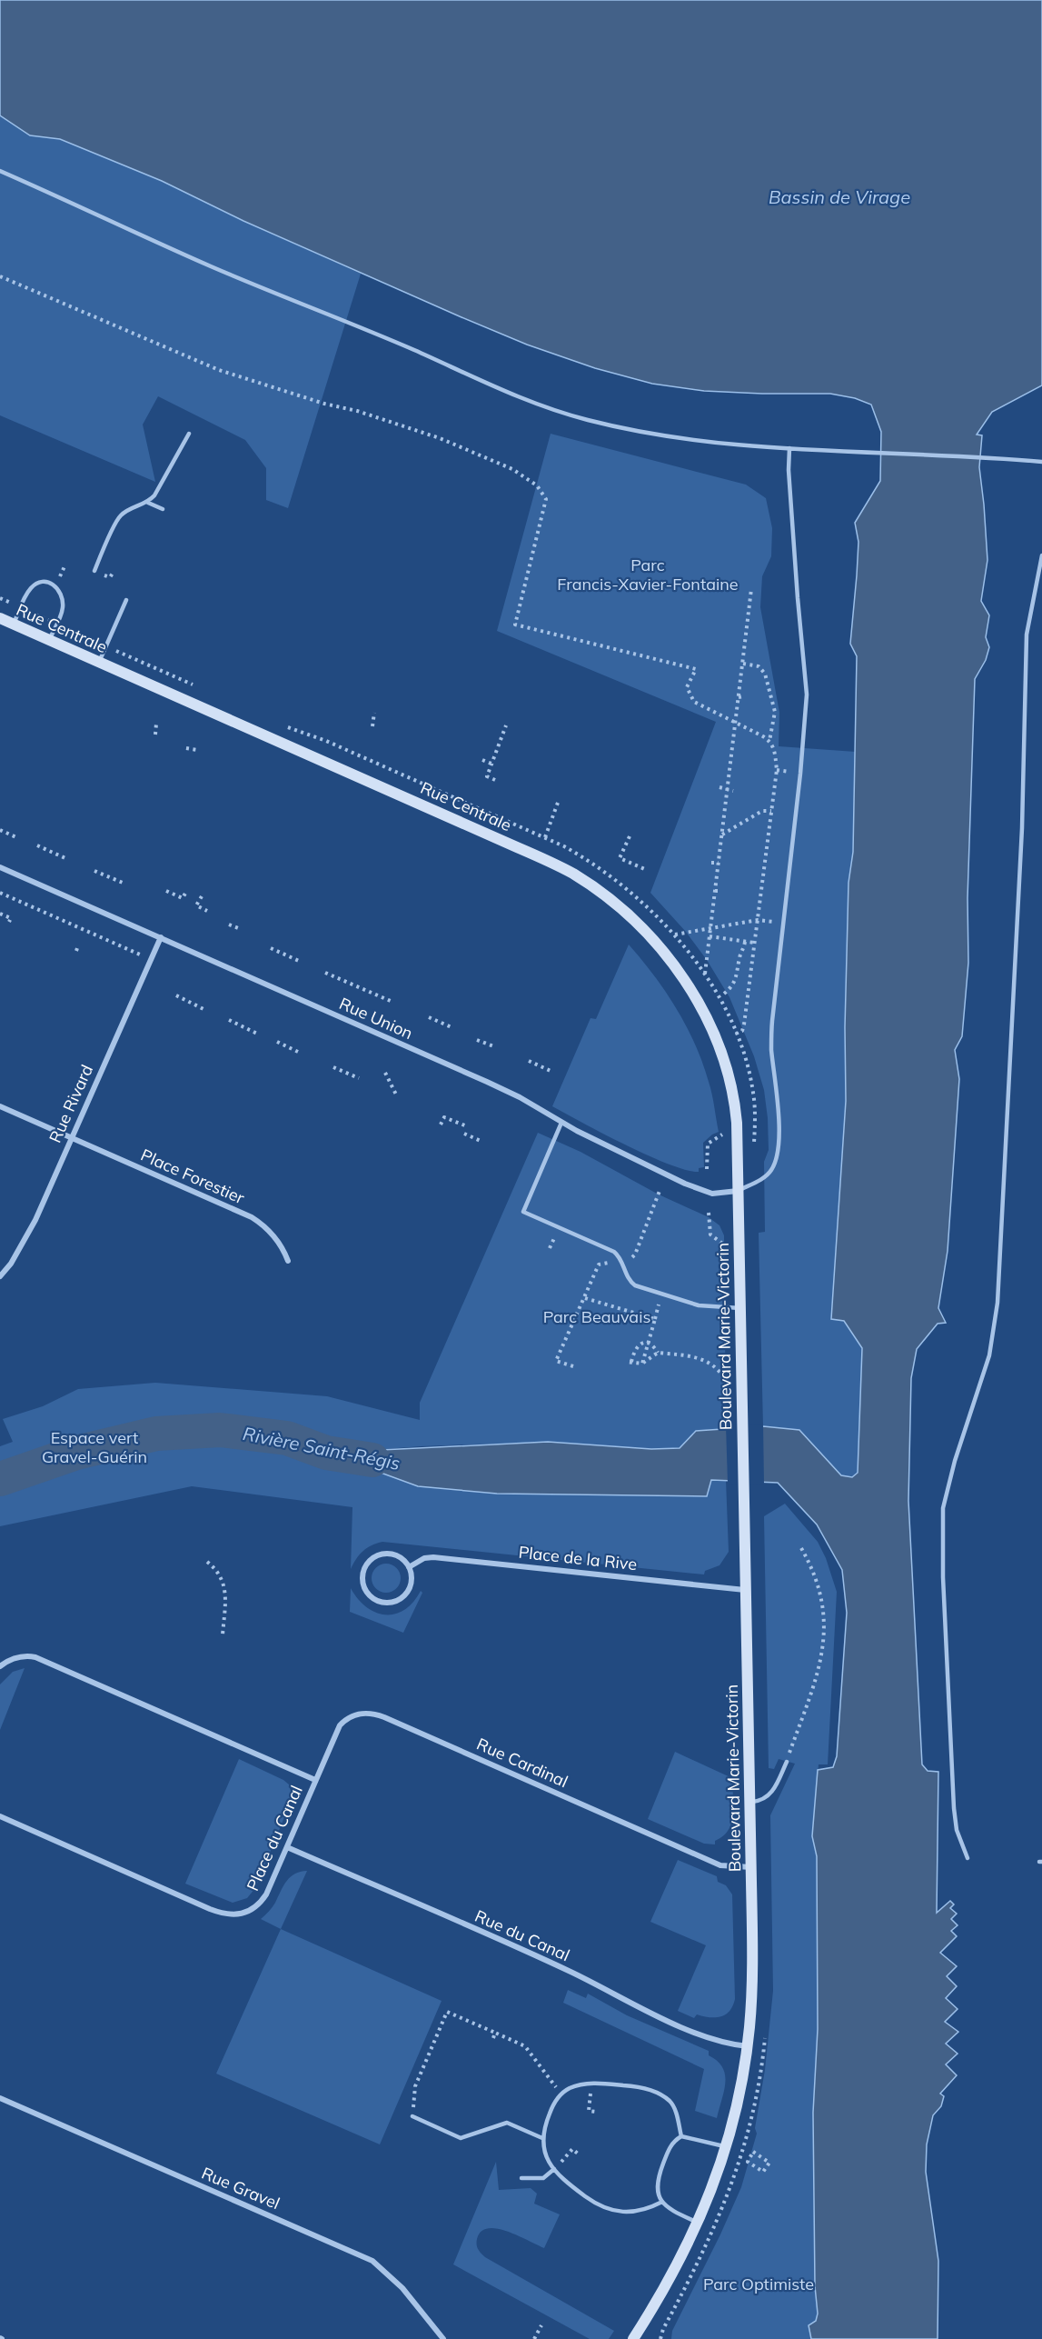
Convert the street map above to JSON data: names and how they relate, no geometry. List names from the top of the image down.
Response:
{
  "streets": {
    "street": [
      "Rue Centrale",
      "Rue Union",
      "Rue Rivard",
      "Place Forestier",
      "Boulevard Marie-Victorin",
      "Place de la Rive",
      "Rue Cardinal",
      "Place du Canal",
      "Rue du Canal",
      "Rue Gravel"
    ]
  },
  "crossings": [
    ["Rue Centrale", "Rue Union"],
    ["Rue Centrale", "Boulevard Marie-Victorin"],
    ["Rue Union", "Rue Rivard"],
    ["Rue Union", "Boulevard Marie-Victorin"],
    ["Rue Rivard", "Place Forestier"],
    ["Boulevard Marie-Victorin", "Place de la Rive"],
    ["Boulevard Marie-Victorin", "Rue Cardinal"],
    ["Boulevard Marie-Victorin", "Rue du Canal"],
    ["Rue Cardinal", "Place du Canal"],
    ["Place du Canal", "Rue du Canal"]
  ],
  "water": ["Bassin de Virage", "Rivière Saint-Régis"],
  "parks": [
    "Parc Francis-Xavier-Fontaine",
    "Parc Beauvais",
    "Espace vert Gravel-Guérin",
    "Parc Optimiste"
  ]
}
